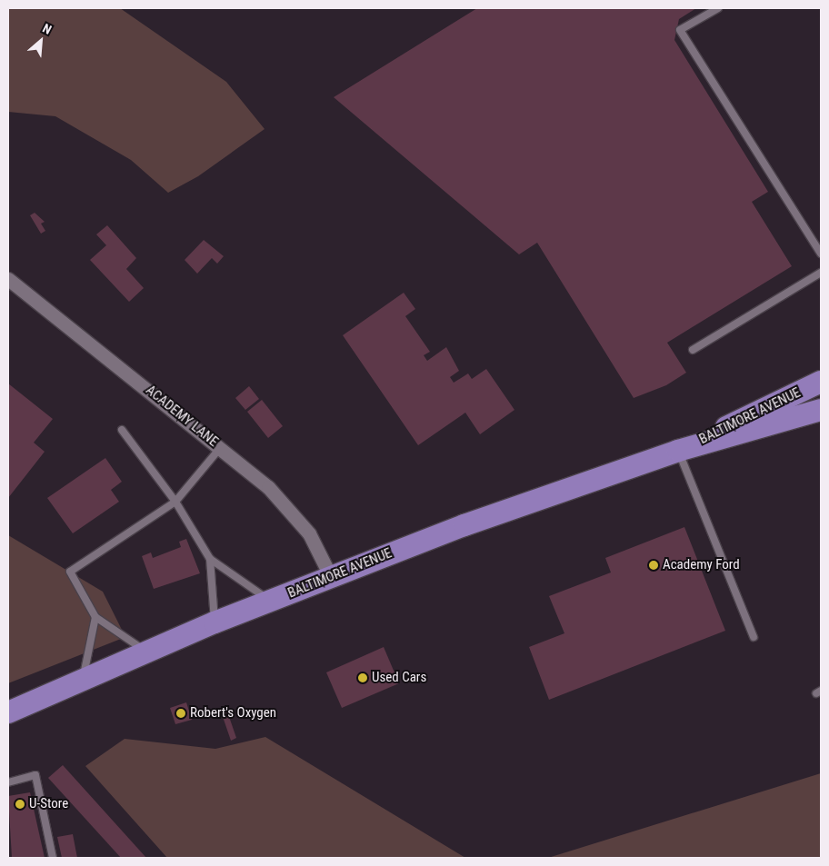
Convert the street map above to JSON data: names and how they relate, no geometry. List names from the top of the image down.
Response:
{
  "streets": {
    "main road": ["BALTIMORE AVENUE"],
    "street": ["ACADEMY LANE"]
  },
  "crossings": [
    ["ACADEMY LANE", "BALTIMORE AVENUE"]
  ],
  "places": [
    "Academy Ford",
    "Used Cars",
    "Robert's Oxygen",
    "U-Store"
  ],
  "north": "top right"
}
